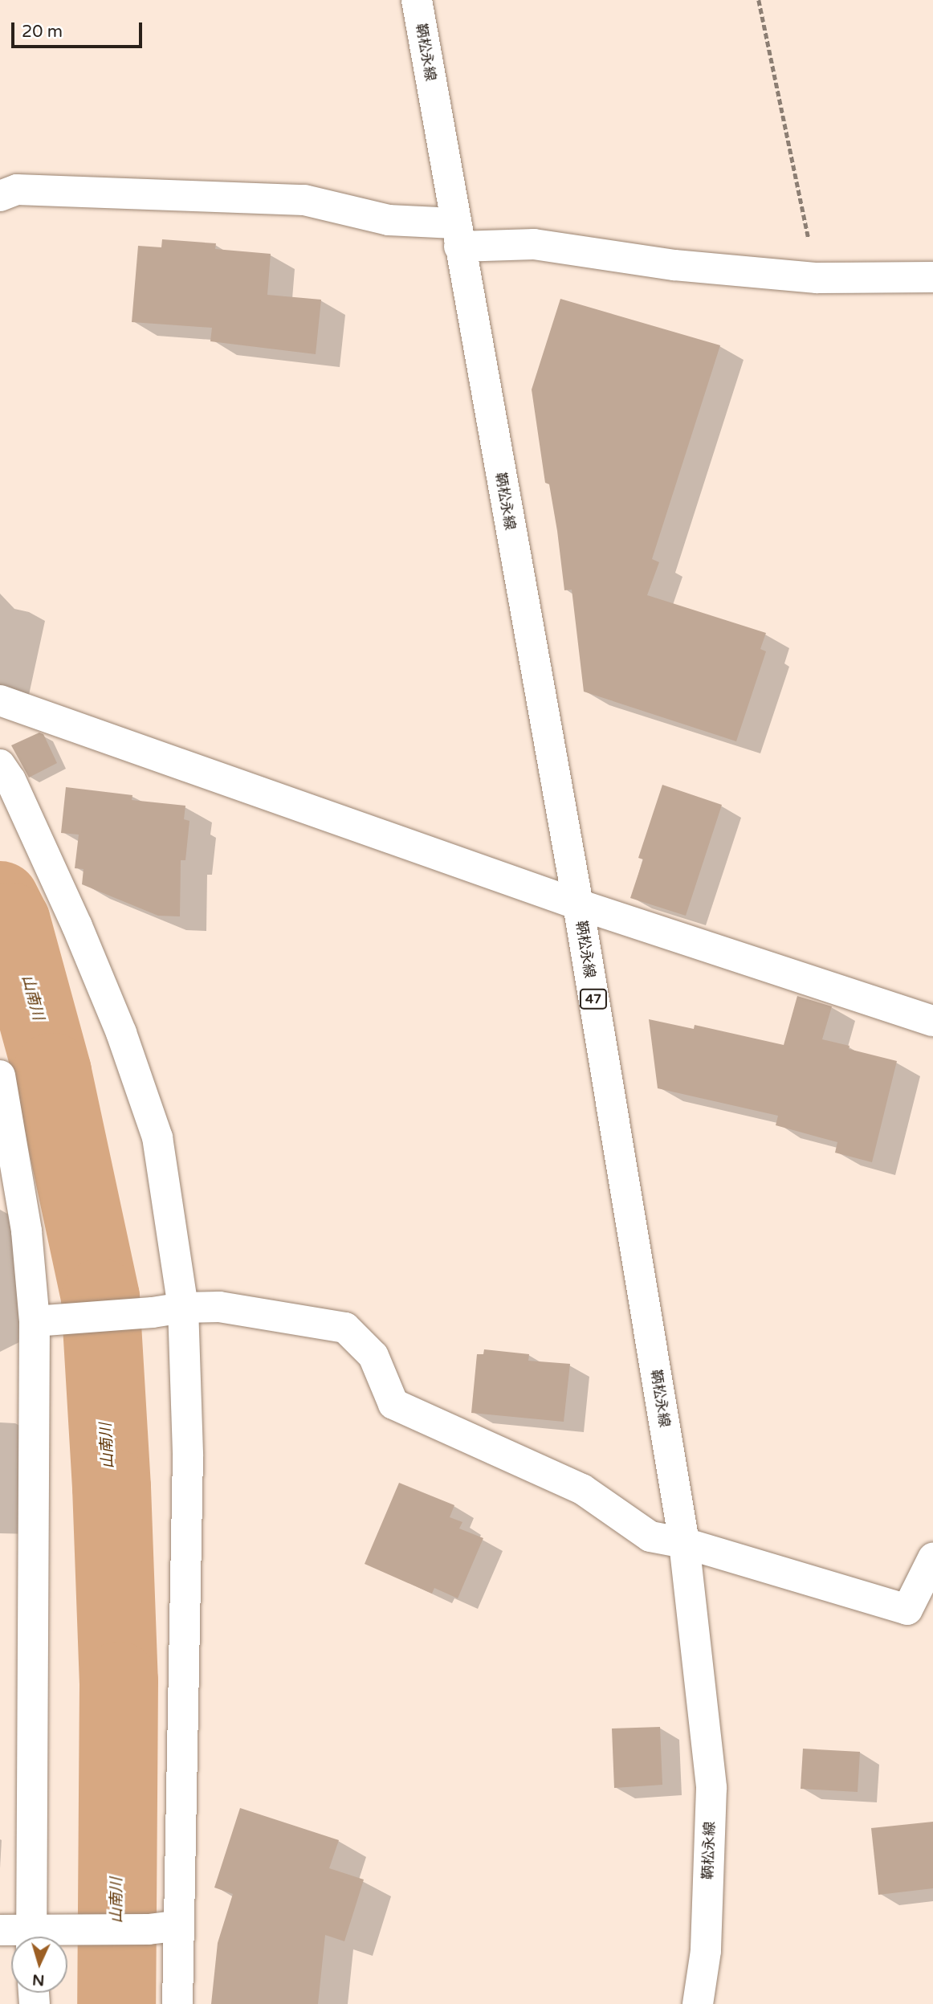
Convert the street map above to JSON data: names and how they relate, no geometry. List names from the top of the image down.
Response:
{
  "streets": {
    "street": ["鞆松永線", "47"]
  },
  "water": ["山南川"],
  "scale_bar": "20 m",
  "north": "bottom"
}
